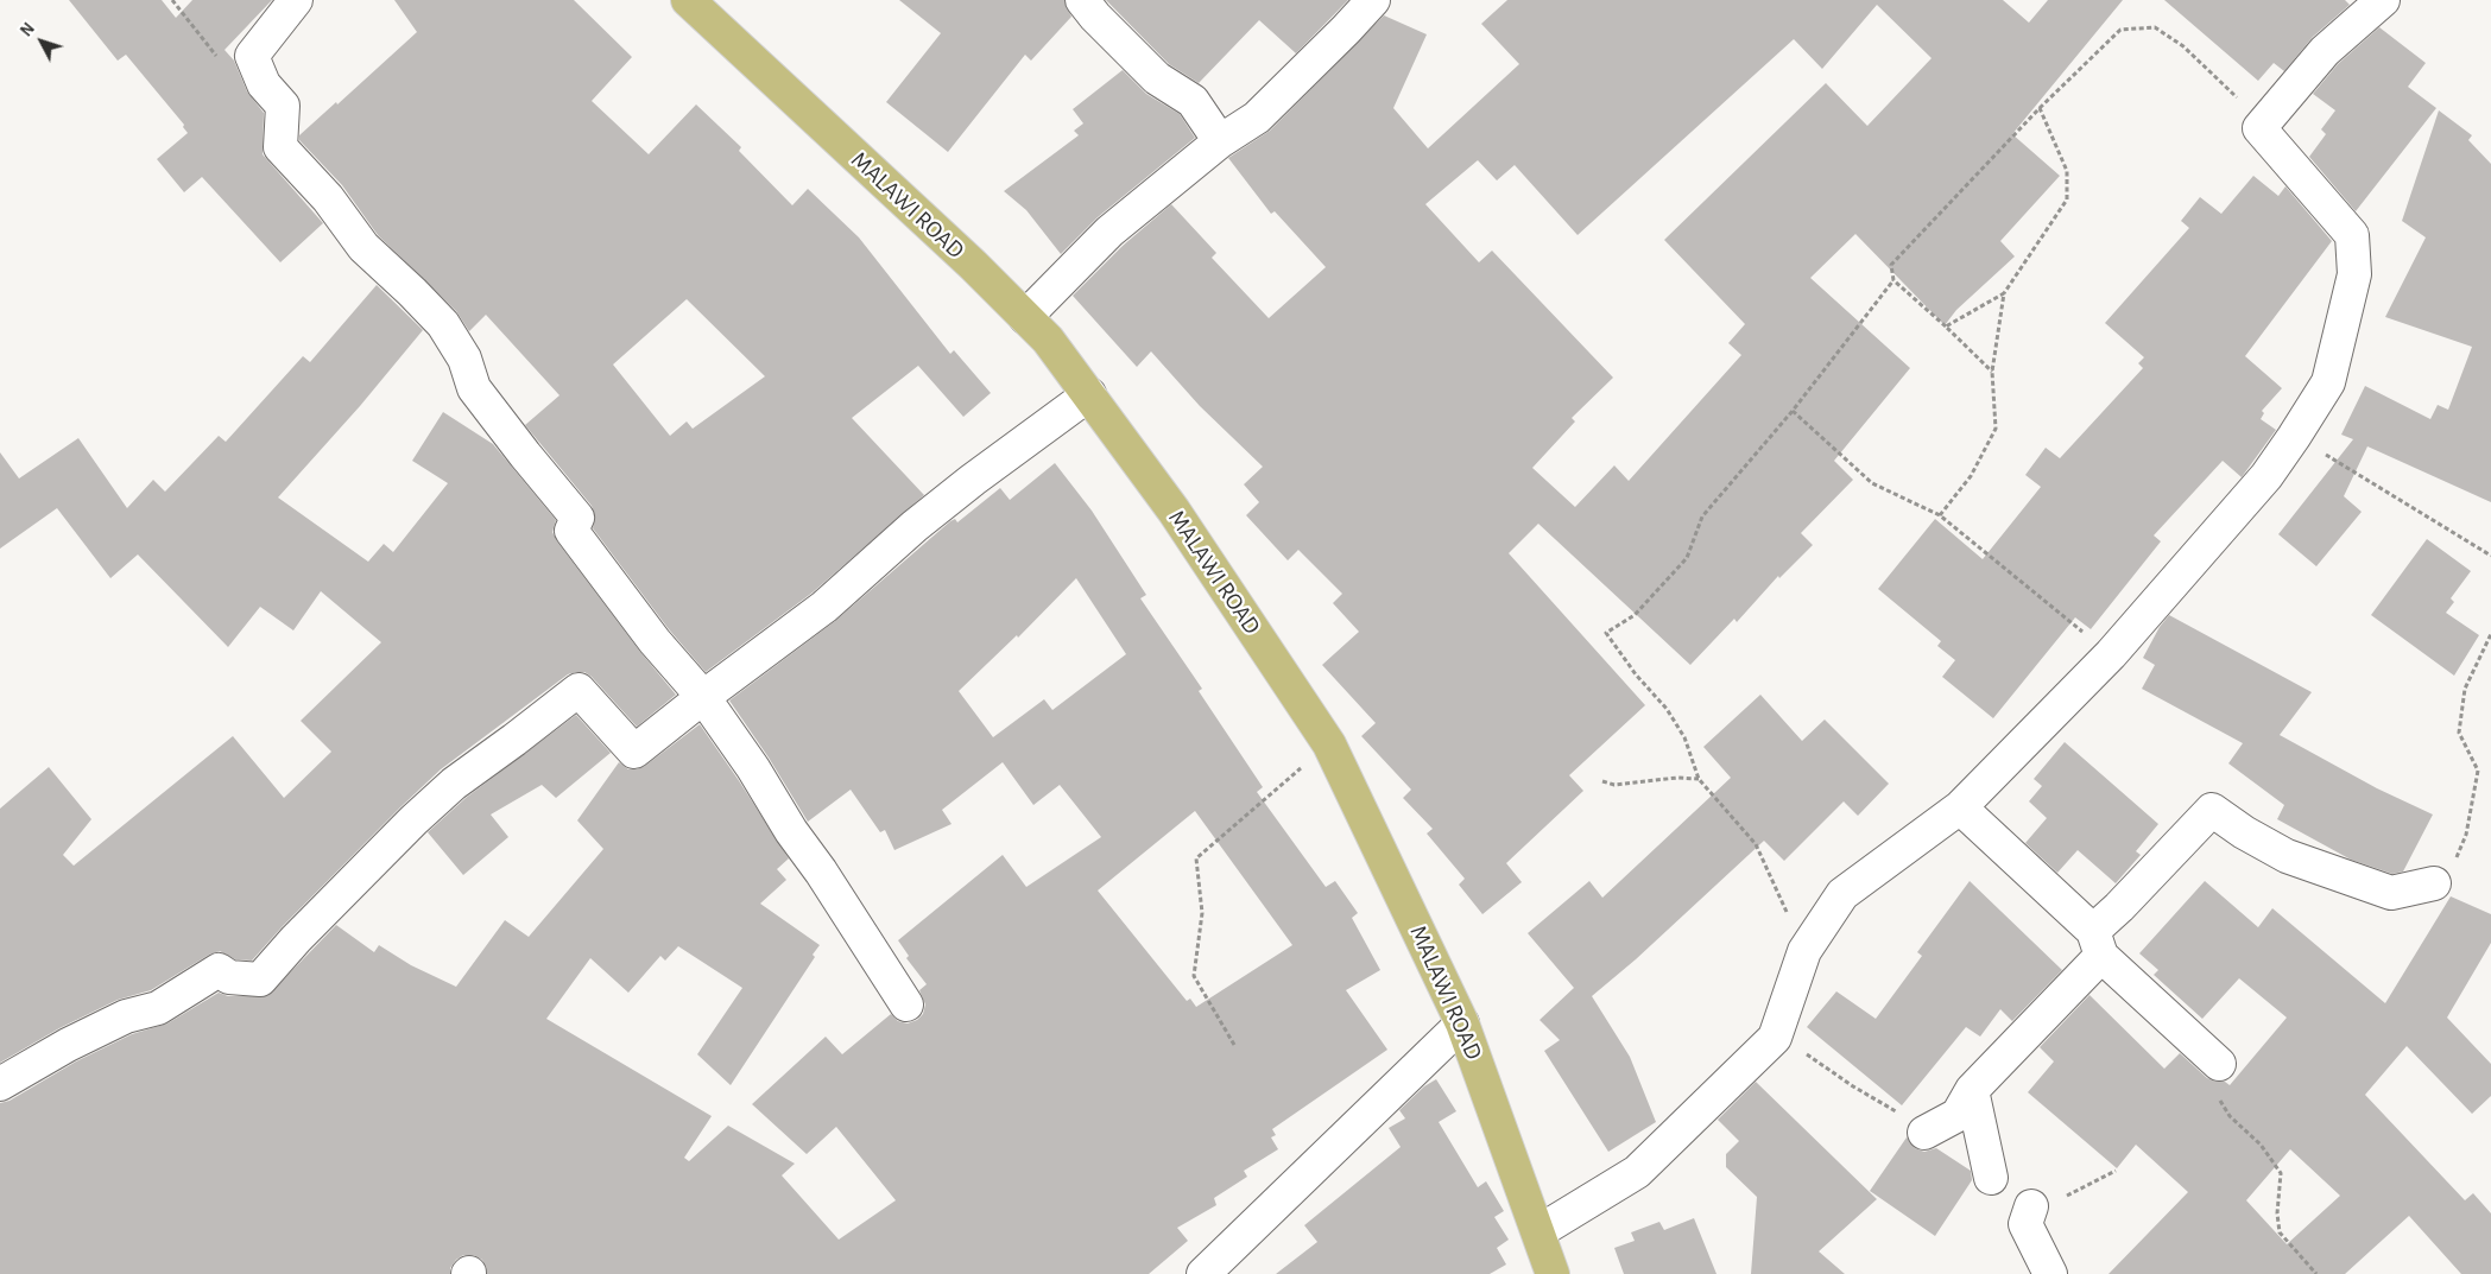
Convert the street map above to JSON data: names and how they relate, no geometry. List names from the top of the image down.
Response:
{
  "streets": {
    "main road": ["MALAWI ROAD"]
  },
  "north": "top left"
}
